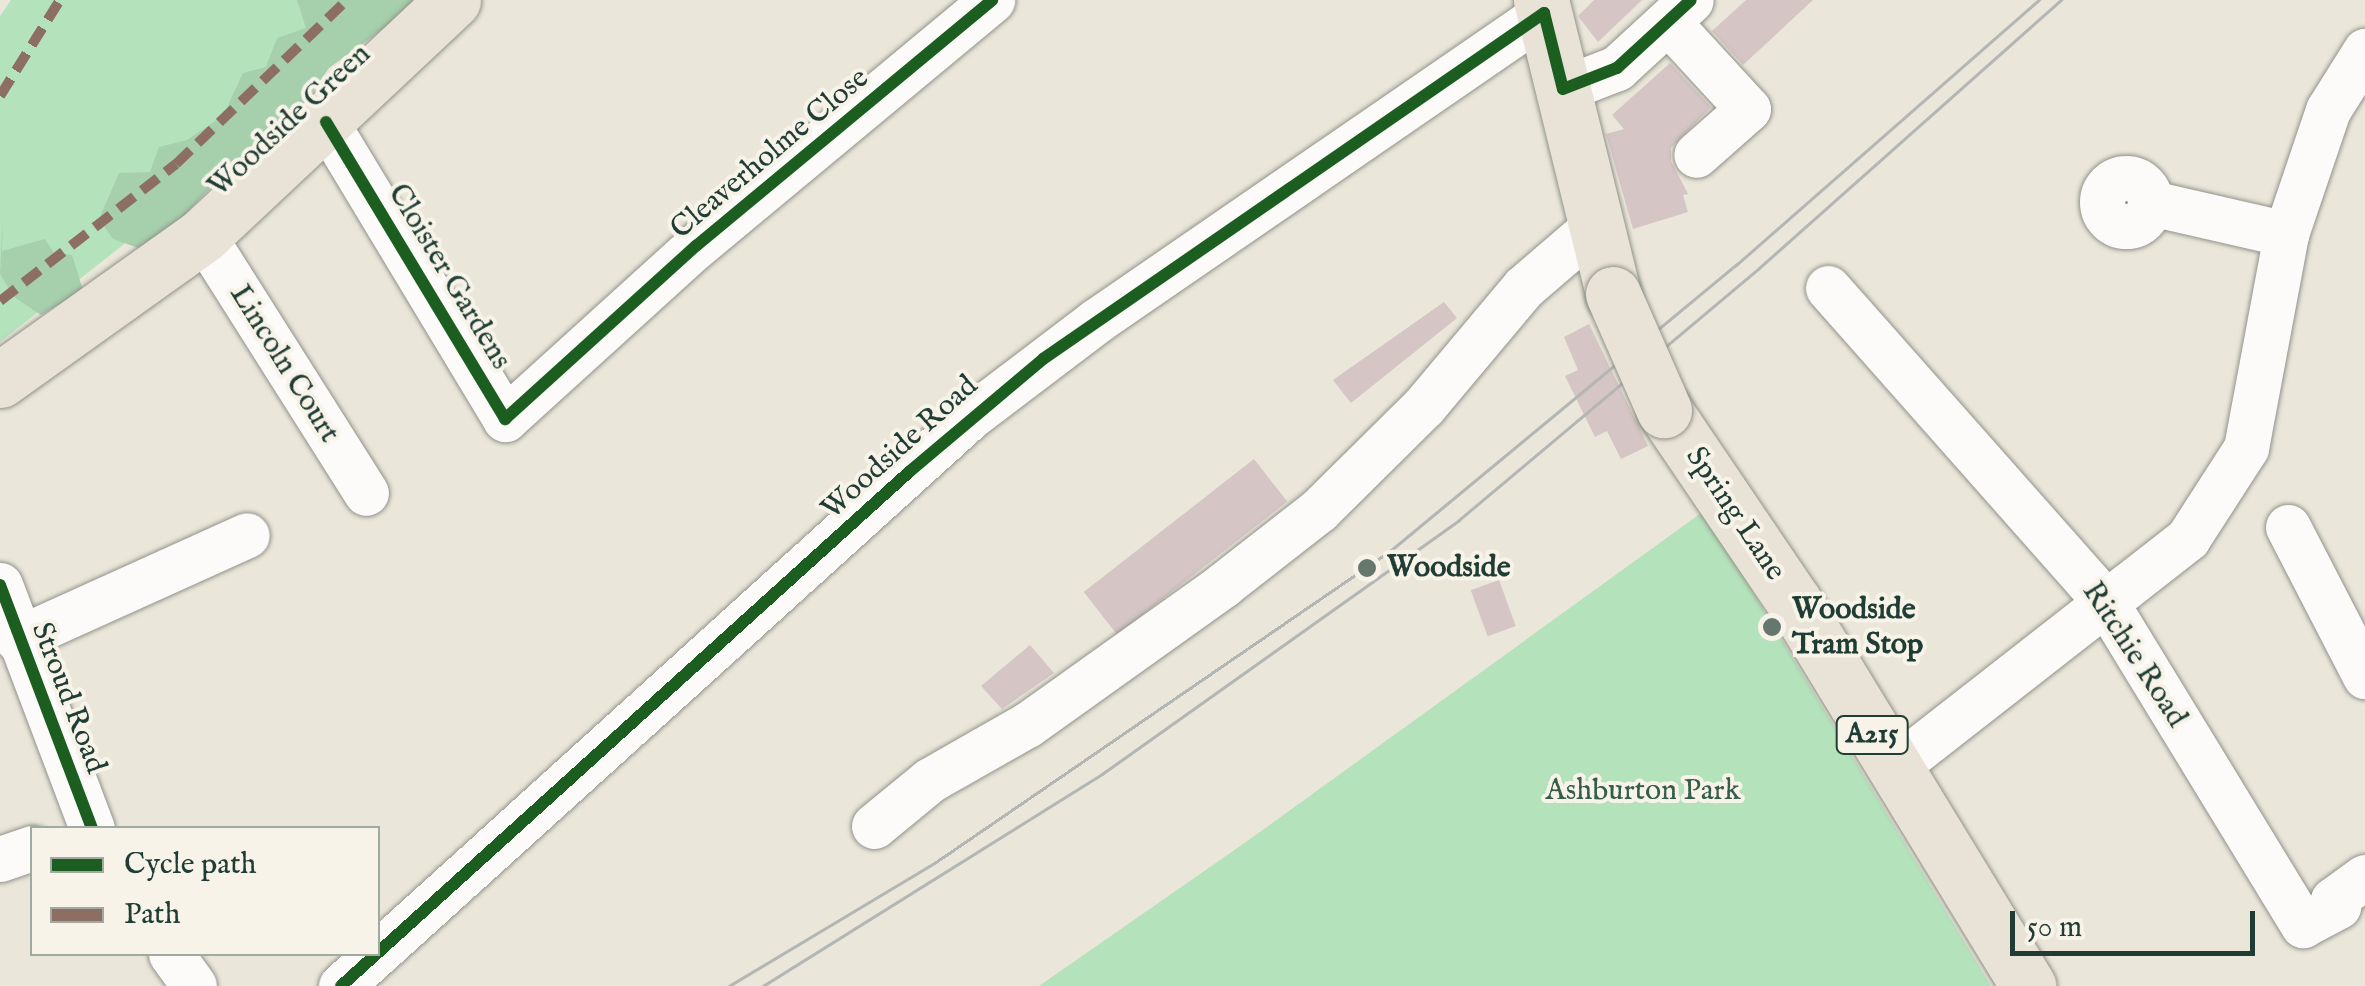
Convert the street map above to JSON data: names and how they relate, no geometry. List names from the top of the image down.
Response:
{
  "streets": {
    "main road": ["Woodside Green", "Spring Lane", "A215"],
    "street": [
      "Cleaverholme Close",
      "Cloister Gardens",
      "Lincoln Court",
      "Woodside Road",
      "Ritchie Road",
      "Stroud Road"
    ]
  },
  "crossings": [
    ["Woodside Green", "Cloister Gardens"],
    ["Woodside Green", "Lincoln Court"],
    ["Cleaverholme Close", "Cloister Gardens"],
    ["Woodside Road", "Spring Lane"]
  ],
  "parks": ["Ashburton Park"],
  "places": ["Woodside", "Woodside Tram Stop"],
  "legend": ["Cycle path", "Path"],
  "scale_bar": "50 m"
}
